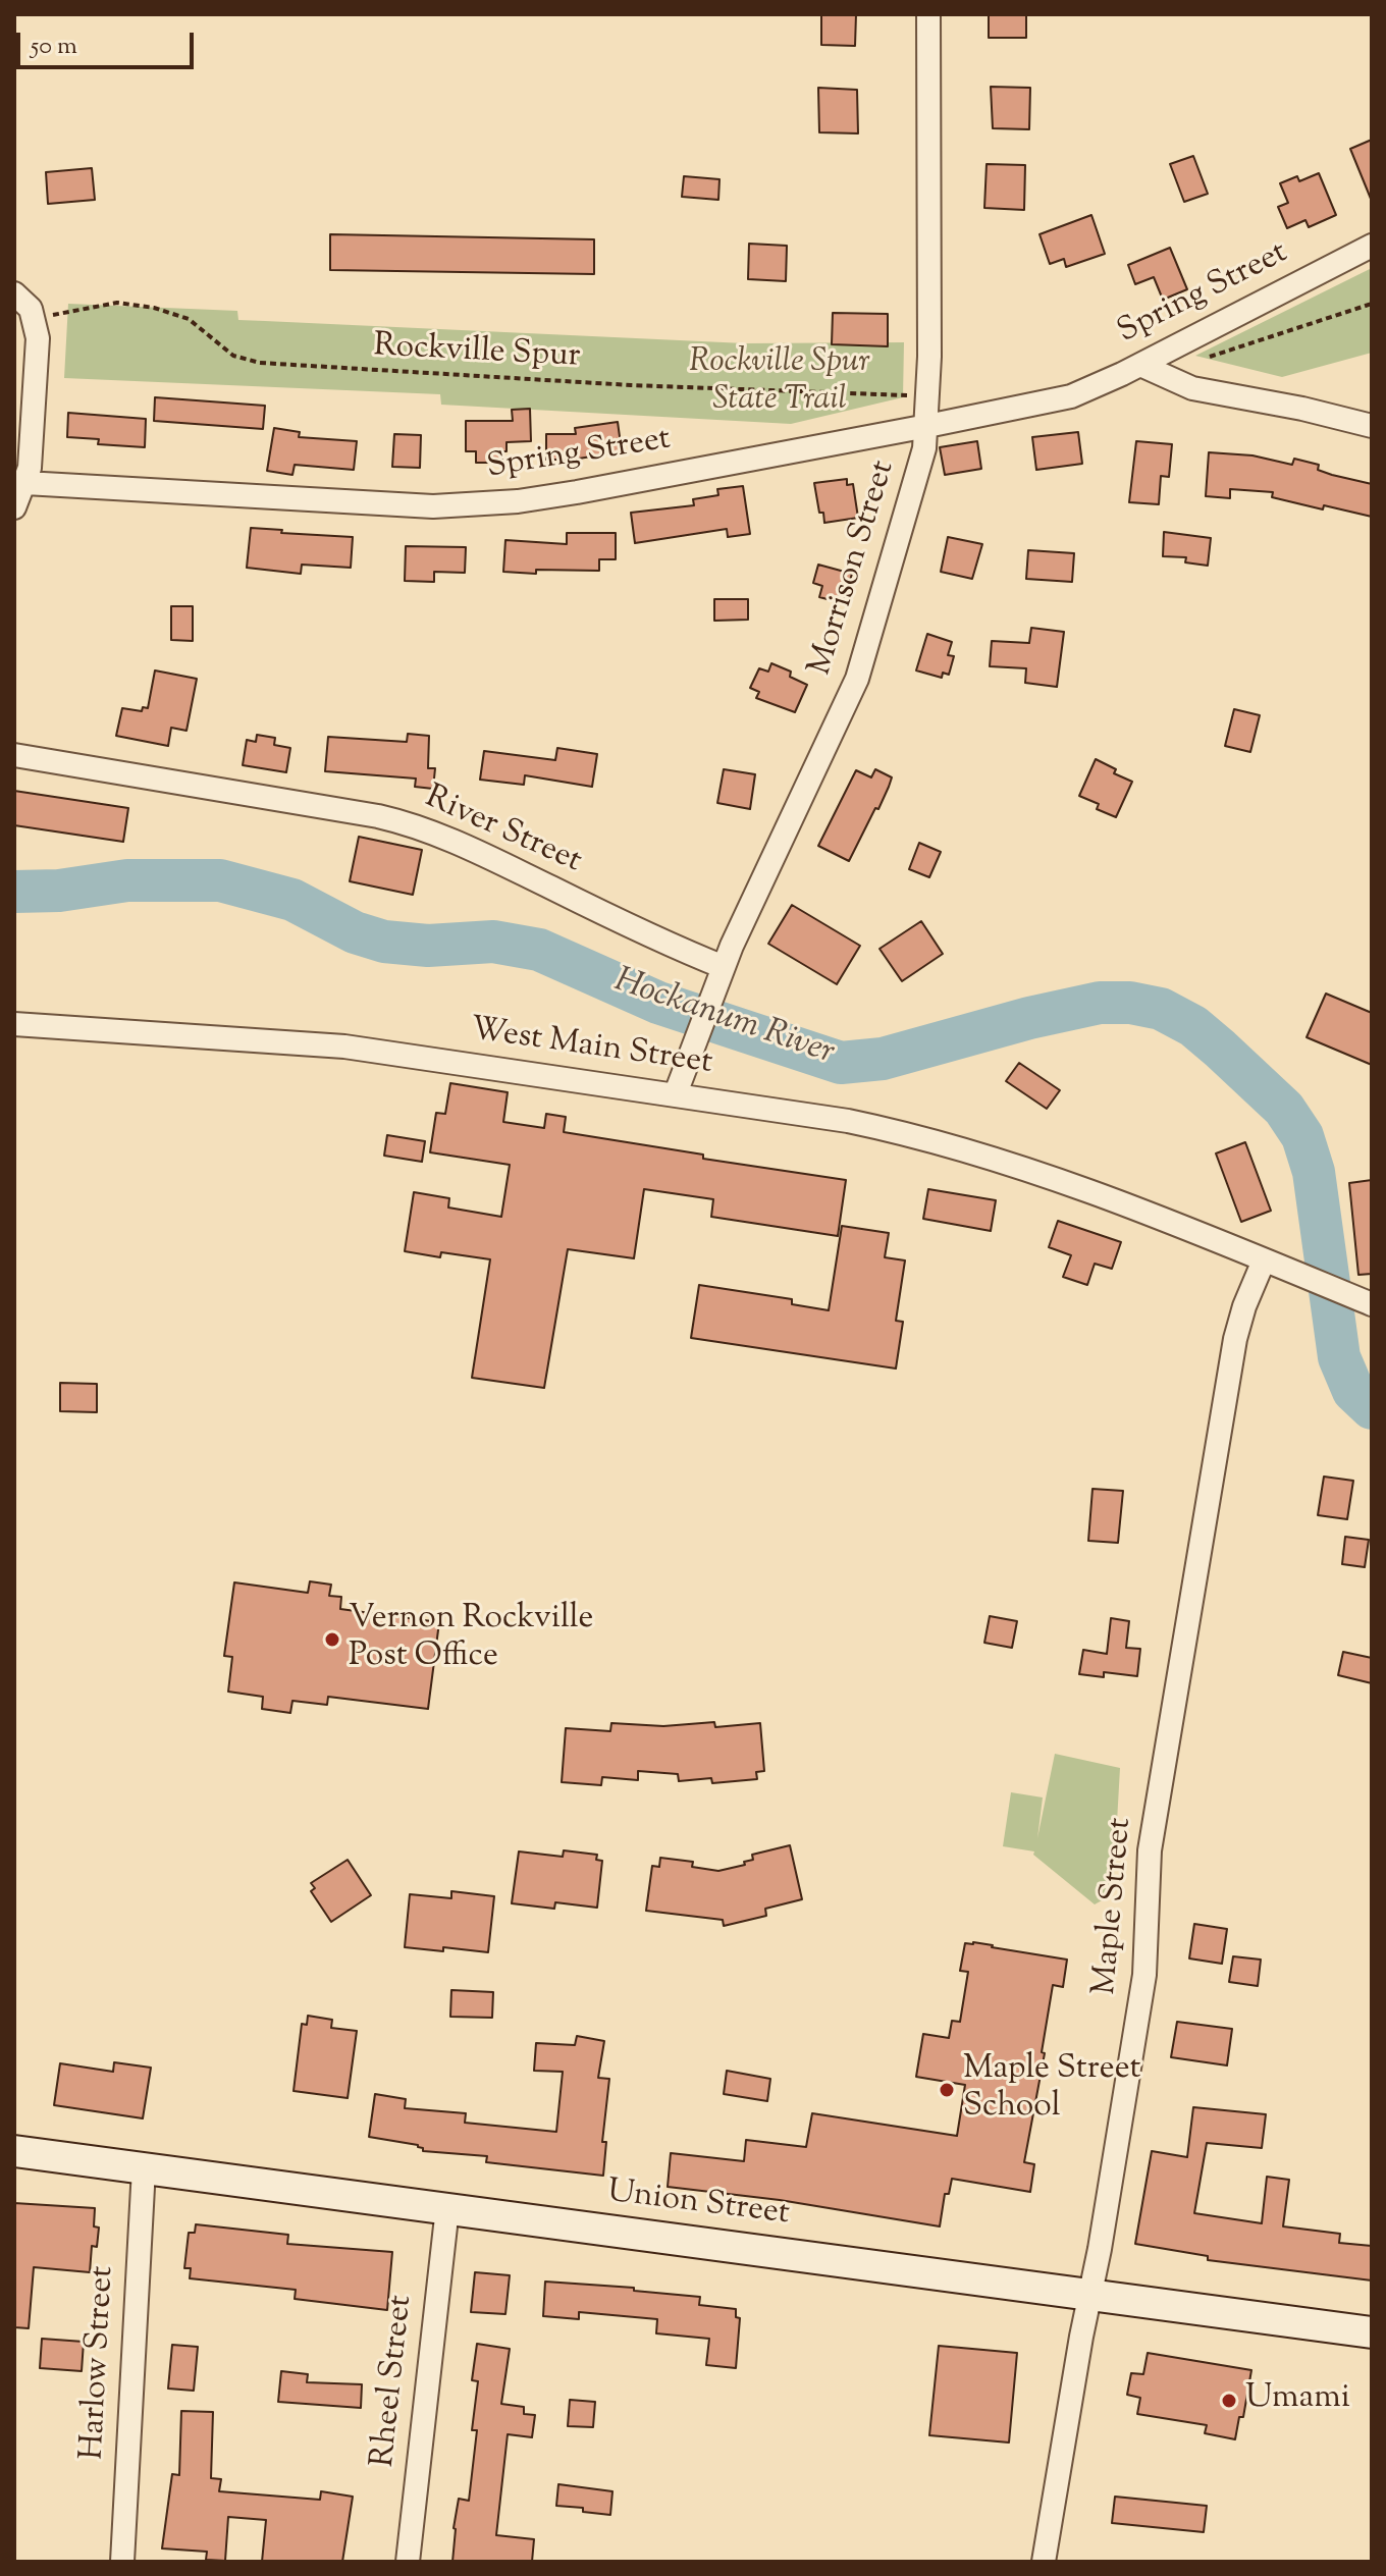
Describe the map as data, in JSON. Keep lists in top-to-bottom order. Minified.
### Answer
{"streets":{"main road":["Union Street"],"street":["Spring Street","Morrison Street","River Street","West Main Street","Maple Street","Harlow Street","Rheel Street"],"path":["Rockville Spur"]},"crossings":[["Spring Street","Morrison Street"],["Morrison Street","River Street"],["West Main Street","Maple Street"],["Maple Street","Union Street"],["Union Street","Harlow Street"],["Union Street","Rheel Street"]],"water":["Hockanum River"],"parks":["Rockville Spur State Trail"],"places":["Vernon Rockville Post Office","Maple Street School","Umami"],"scale_bar":"50 m"}
